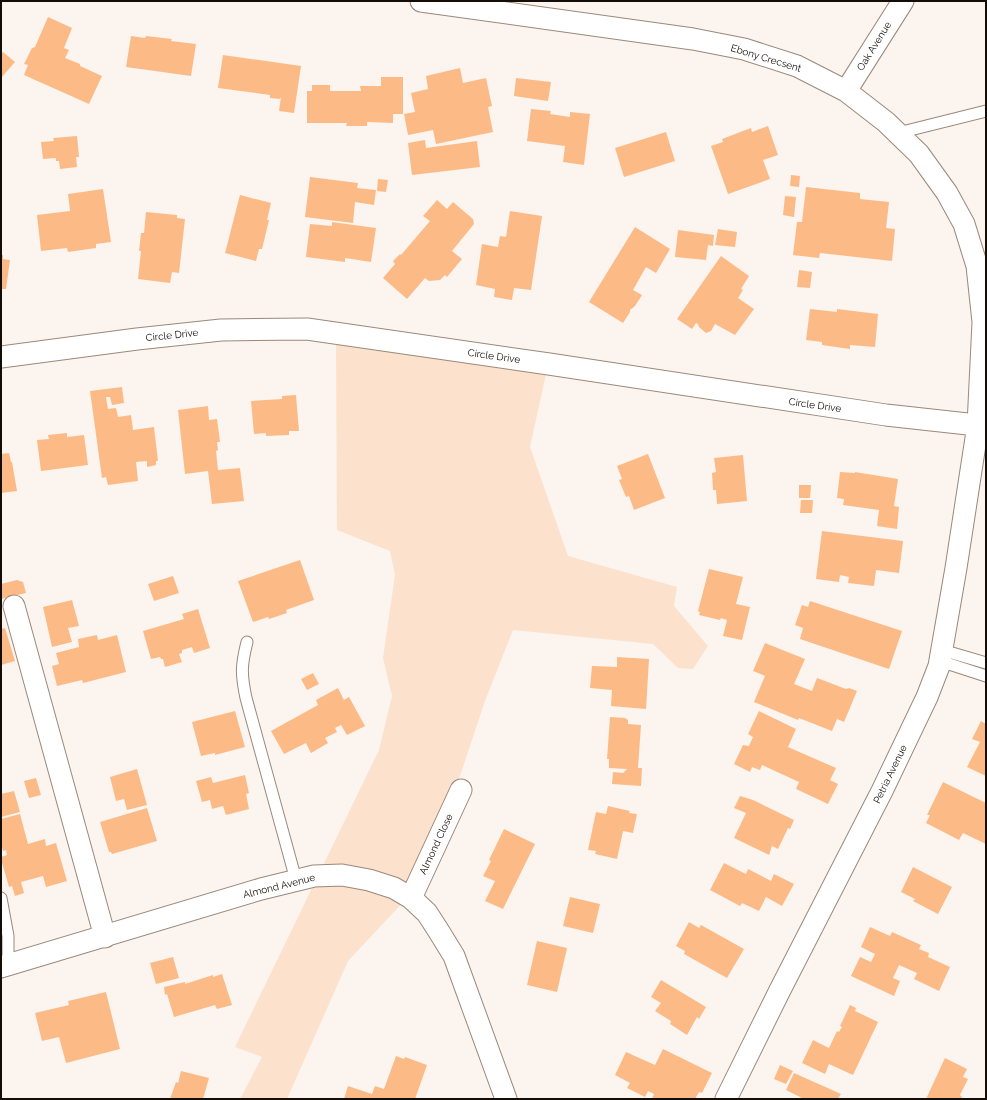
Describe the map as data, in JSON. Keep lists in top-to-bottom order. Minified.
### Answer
{"streets":{"street":["Oak Avenue","Ebony Crecsent","Circle Drive","Petria Avenue","Almond Close","Almond Avenue"]},"crossings":[["Oak Avenue","Ebony Crecsent"],["Ebony Crecsent","Circle Drive"],["Ebony Crecsent","Petria Avenue"],["Circle Drive","Petria Avenue"],["Almond Close","Almond Avenue"]]}
